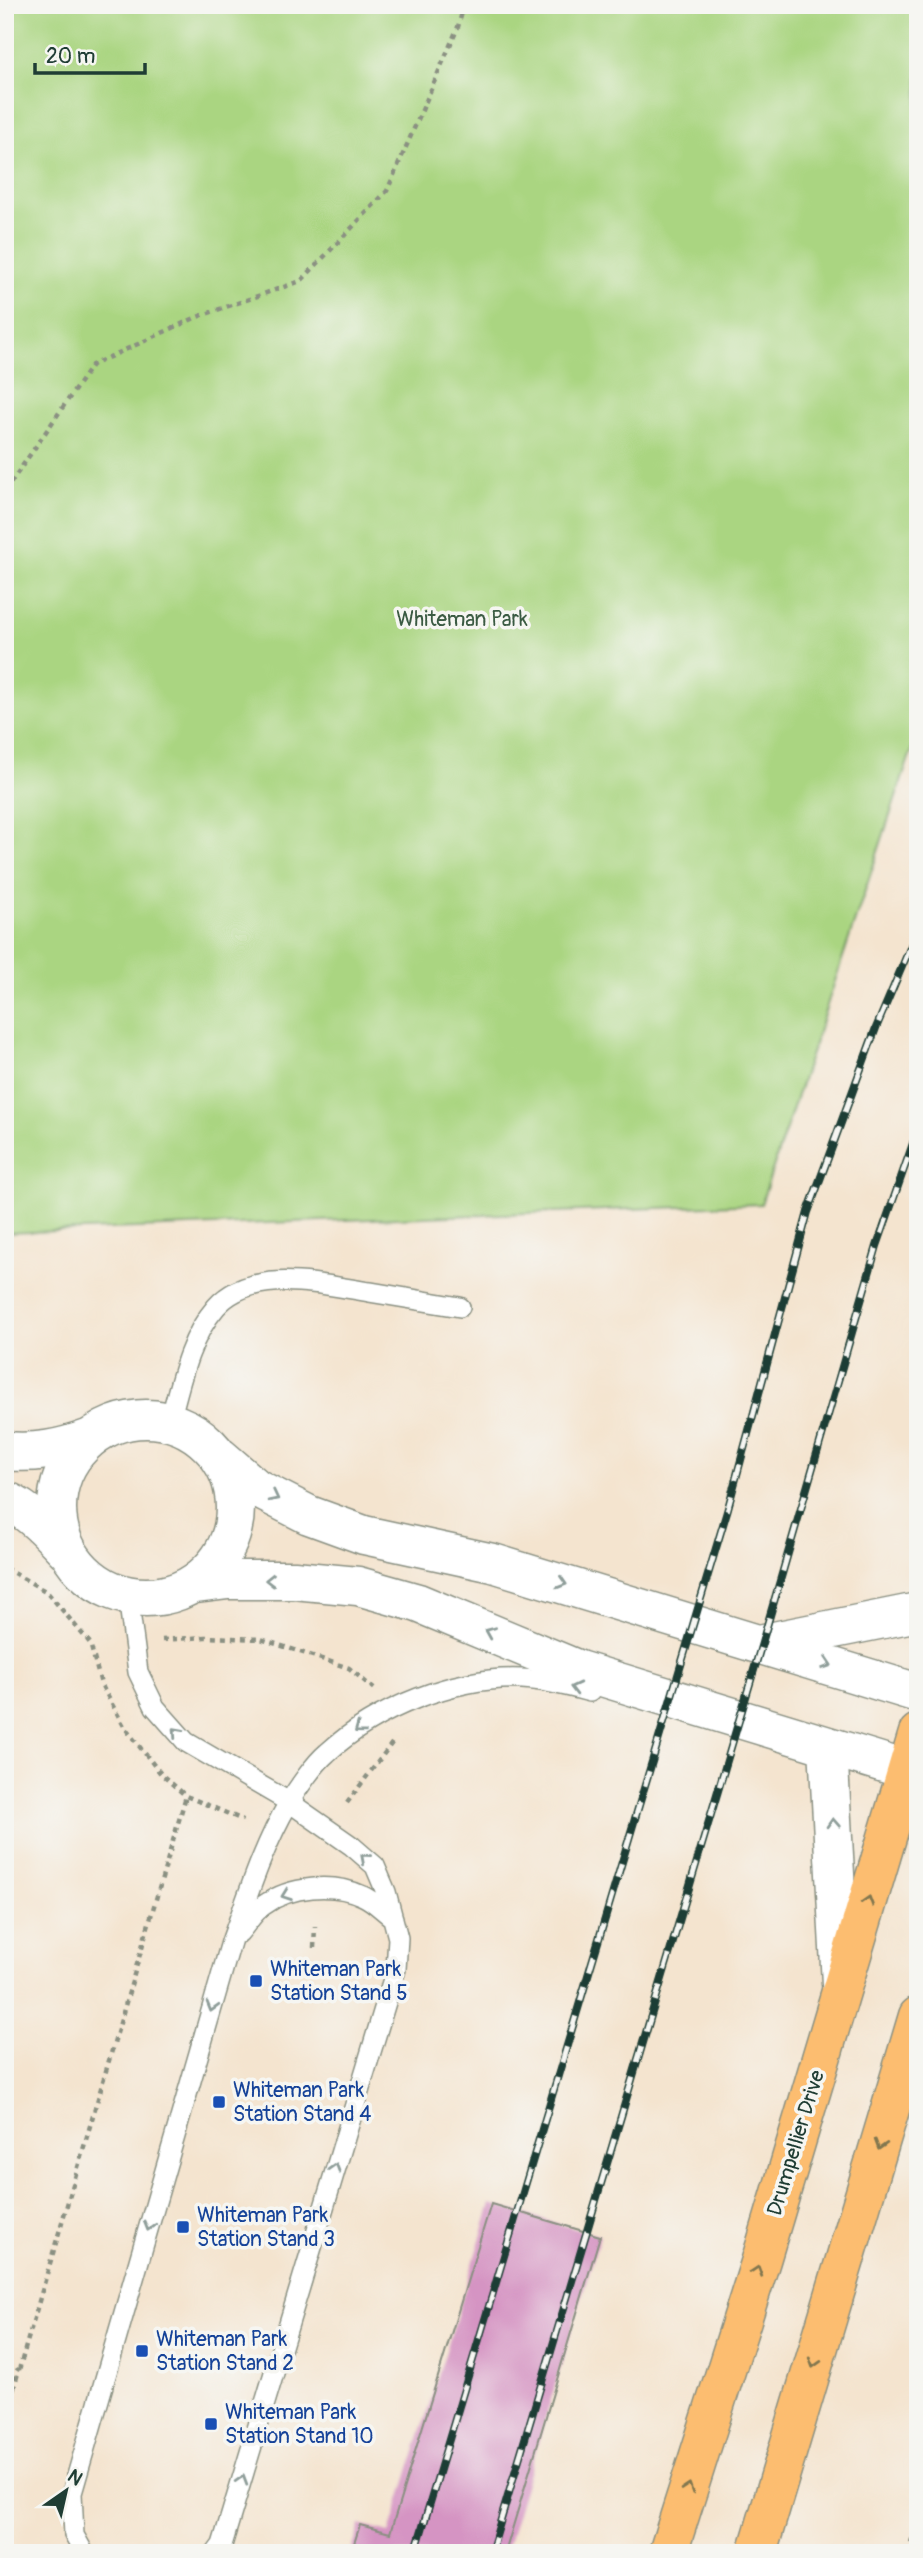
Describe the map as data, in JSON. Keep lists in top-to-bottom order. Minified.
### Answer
{"streets":{"main road":["Drumpellier Drive"]},"parks":["Whiteman Park"],"places":{"transit":["Whiteman Park Station Stand 5","Whiteman Park Station Stand 4","Whiteman Park Station Stand 3","Whiteman Park Station Stand 2","Whiteman Park Station Stand 10"]},"scale_bar":"20 m","north":"top right"}
